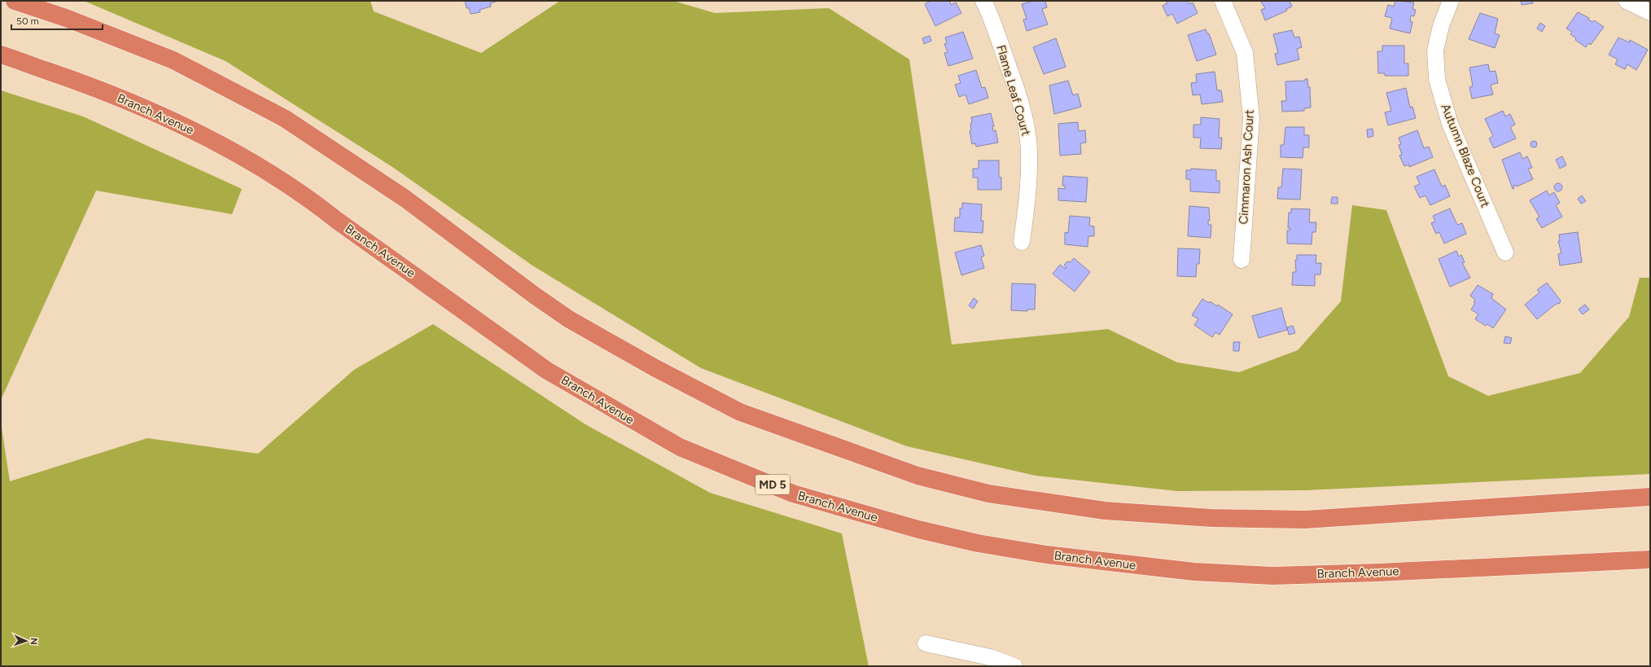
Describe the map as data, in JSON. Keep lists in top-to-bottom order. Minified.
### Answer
{"streets":{"highway":["Branch Avenue","MD 5"],"street":["Flame Leaf Court","Autumn Blaze Court","Cimmaron Ash Court"]},"scale_bar":"50 m","north":"right"}
